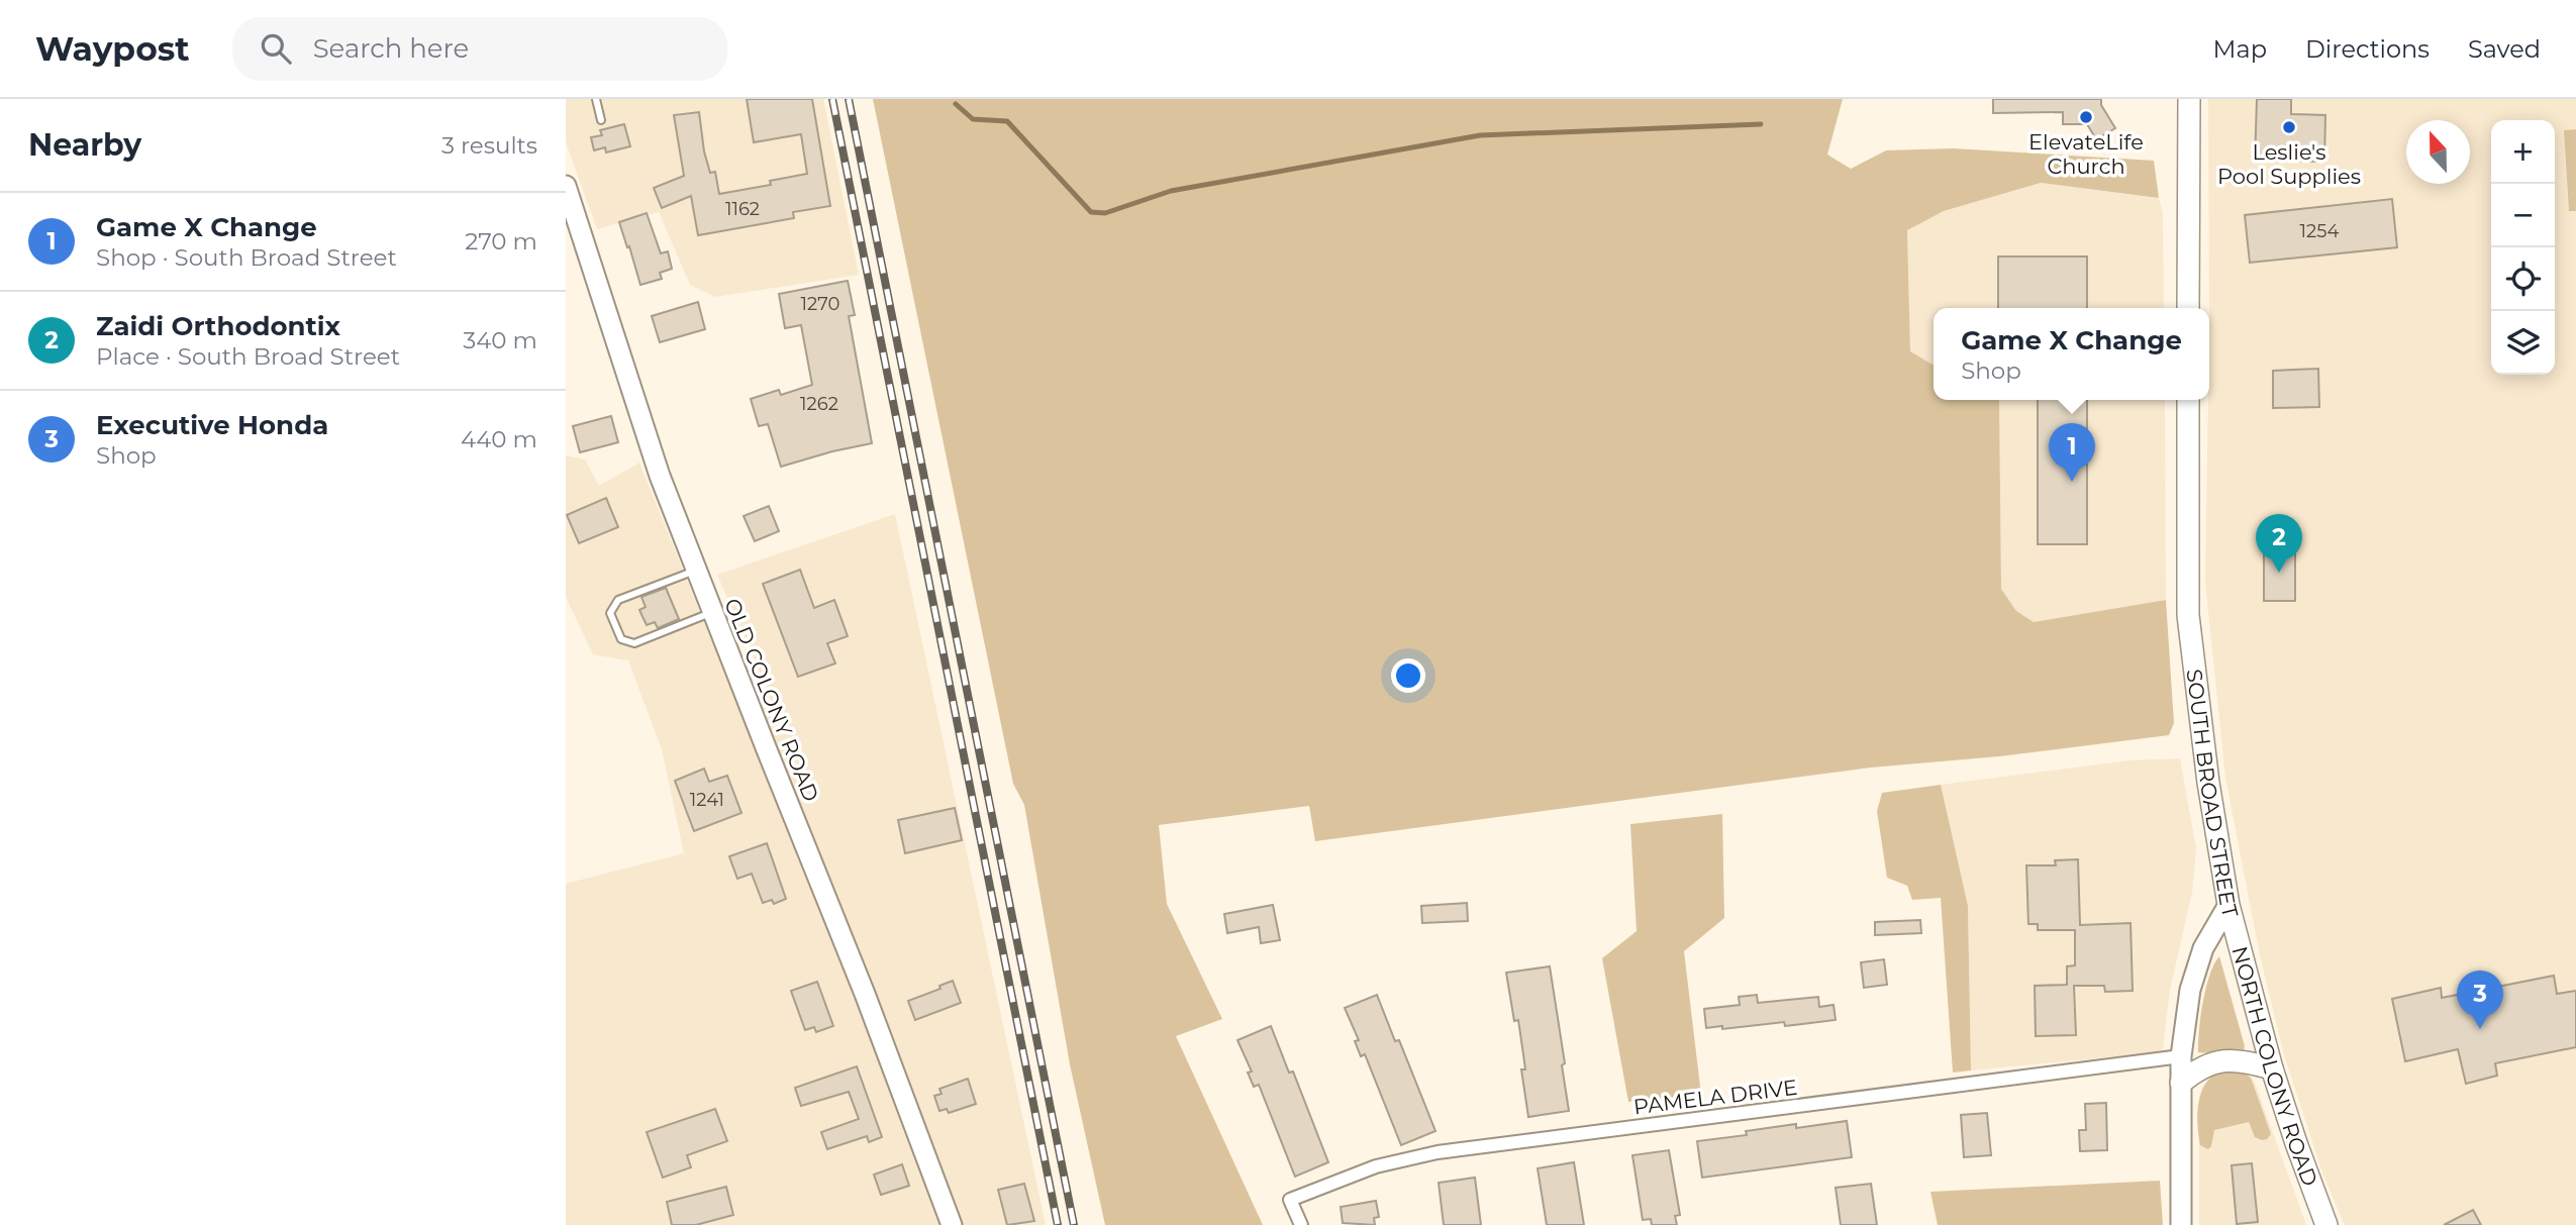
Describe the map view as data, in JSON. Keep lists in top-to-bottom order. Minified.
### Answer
{"streets":{"main road":["OLD COLONY ROAD","SOUTH BROAD STREET","NORTH COLONY ROAD"],"street":["PAMELA DRIVE"]},"crossings":[["SOUTH BROAD STREET","NORTH COLONY ROAD"],["SOUTH BROAD STREET","PAMELA DRIVE"]],"places":["ElevateLife Church","Leslie's Pool Supplies"],"house_numbers":["1162","1254","1270","1262","1241"],"north":"top","page":{"header":"Waypost","search":"Search here","nav":["Map","Directions","Saved"],"heading":["Nearby","3 results"],"map_buttons":["+","−"],"list":[{"mark":"1","name":"Game X Change","note":"Shop · South Broad Street","value":"270 m"},{"mark":"2","name":"Zaidi Orthodontix","note":"Place · South Broad Street","value":"340 m"},{"mark":"3","name":"Executive Honda","note":"Shop","value":"440 m"}],"popup":["Game X Change","Shop"],"pins":["1","2","3"]}}
